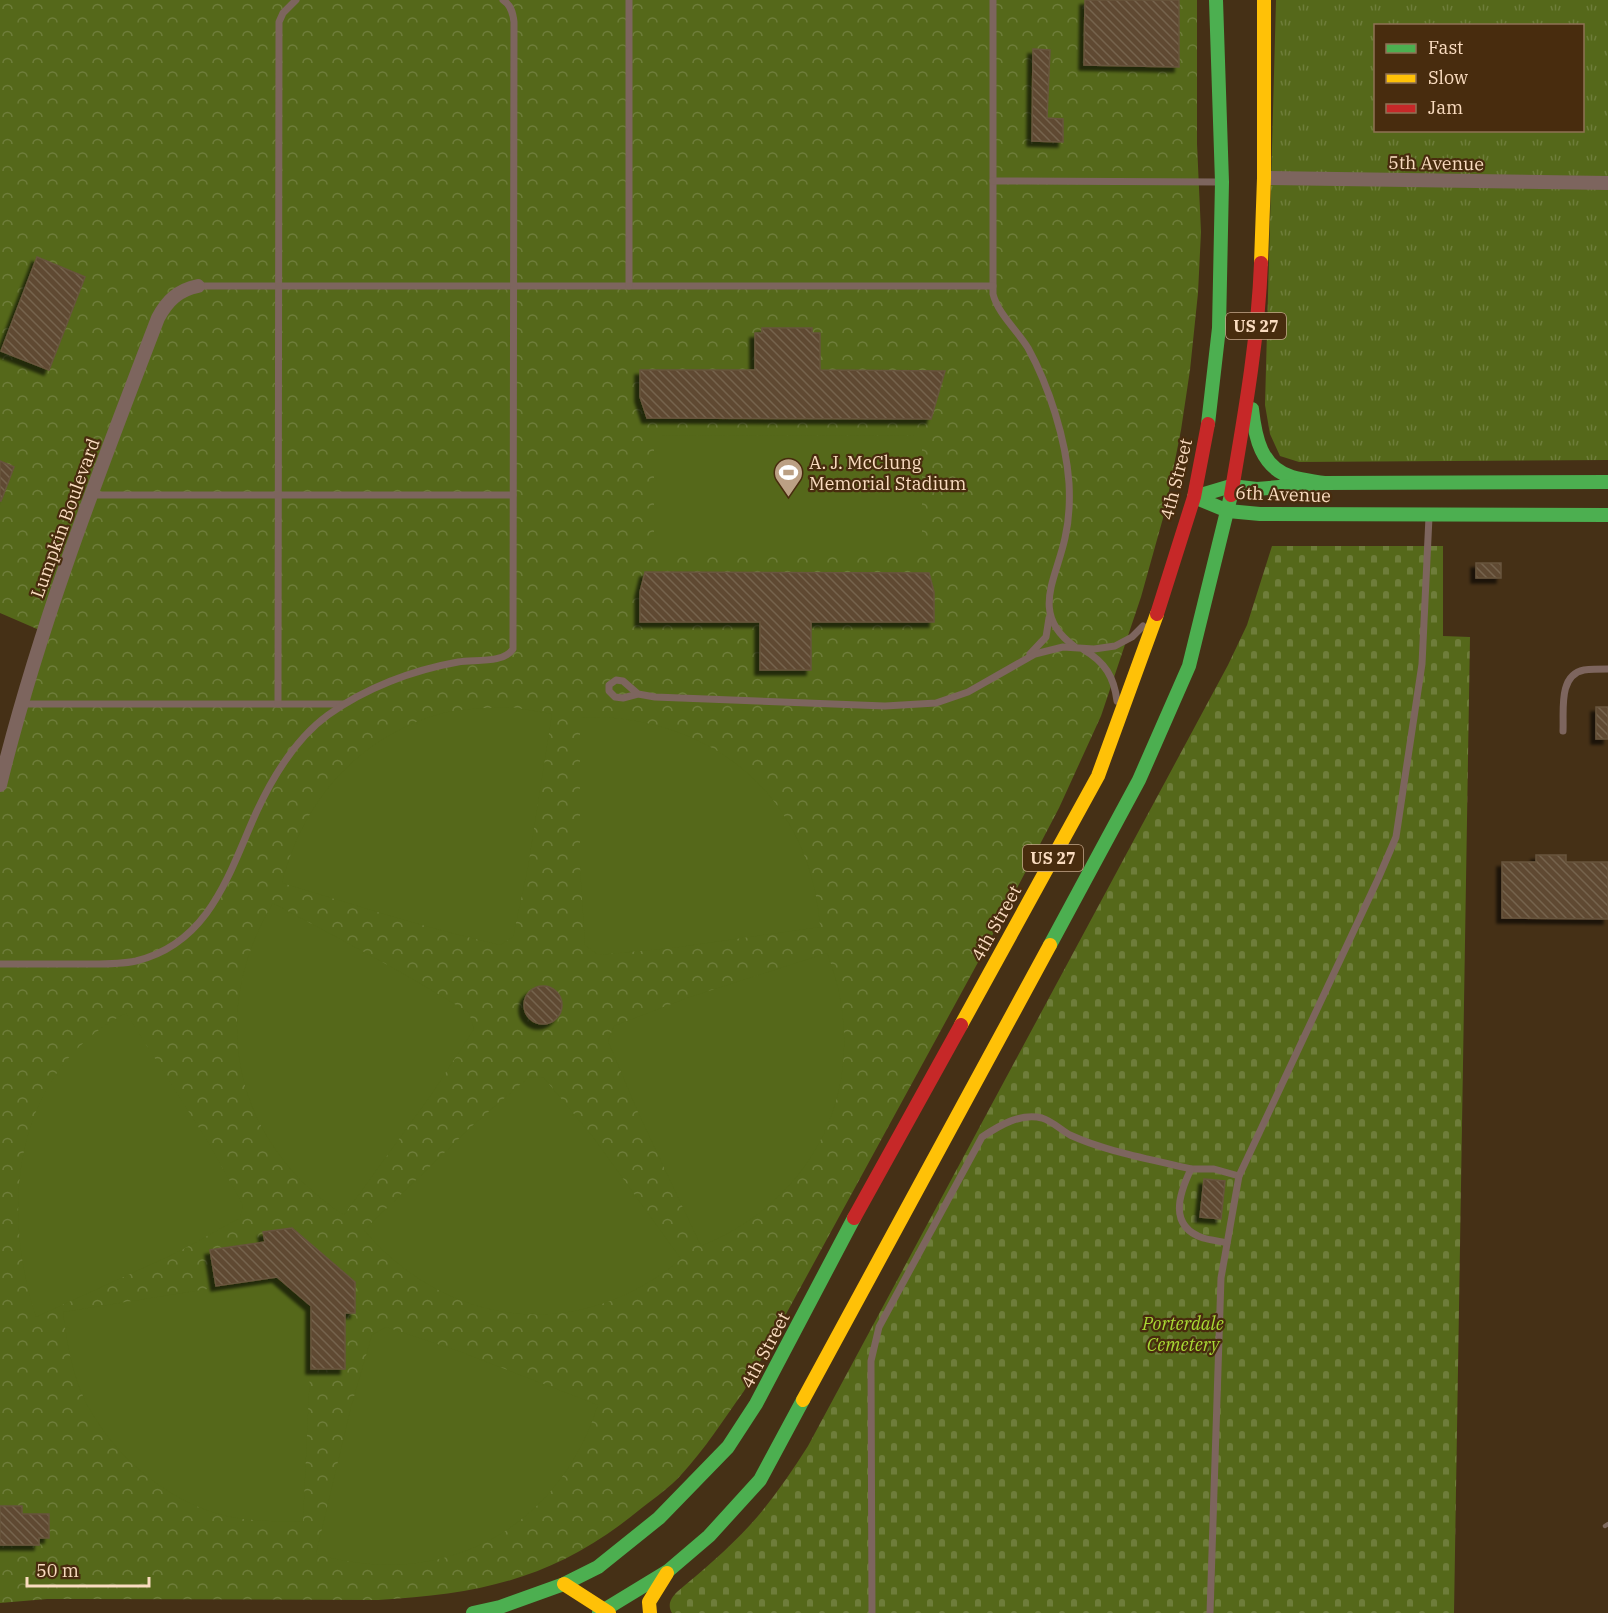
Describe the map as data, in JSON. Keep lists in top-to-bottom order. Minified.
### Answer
{"streets":{"main road":["US 27","4th Street","6th Avenue"],"street":["5th Avenue","Lumpkin Boulevard"]},"crossings":[["5th Avenue","US 27"],["US 27","6th Avenue"],["4th Street","6th Avenue"]],"parks":["Porterdale Cemetery"],"places":{"sports":["A. J. McClung Memorial Stadium"]},"legend":["Fast","Slow","Jam"],"scale_bar":"50 m"}
